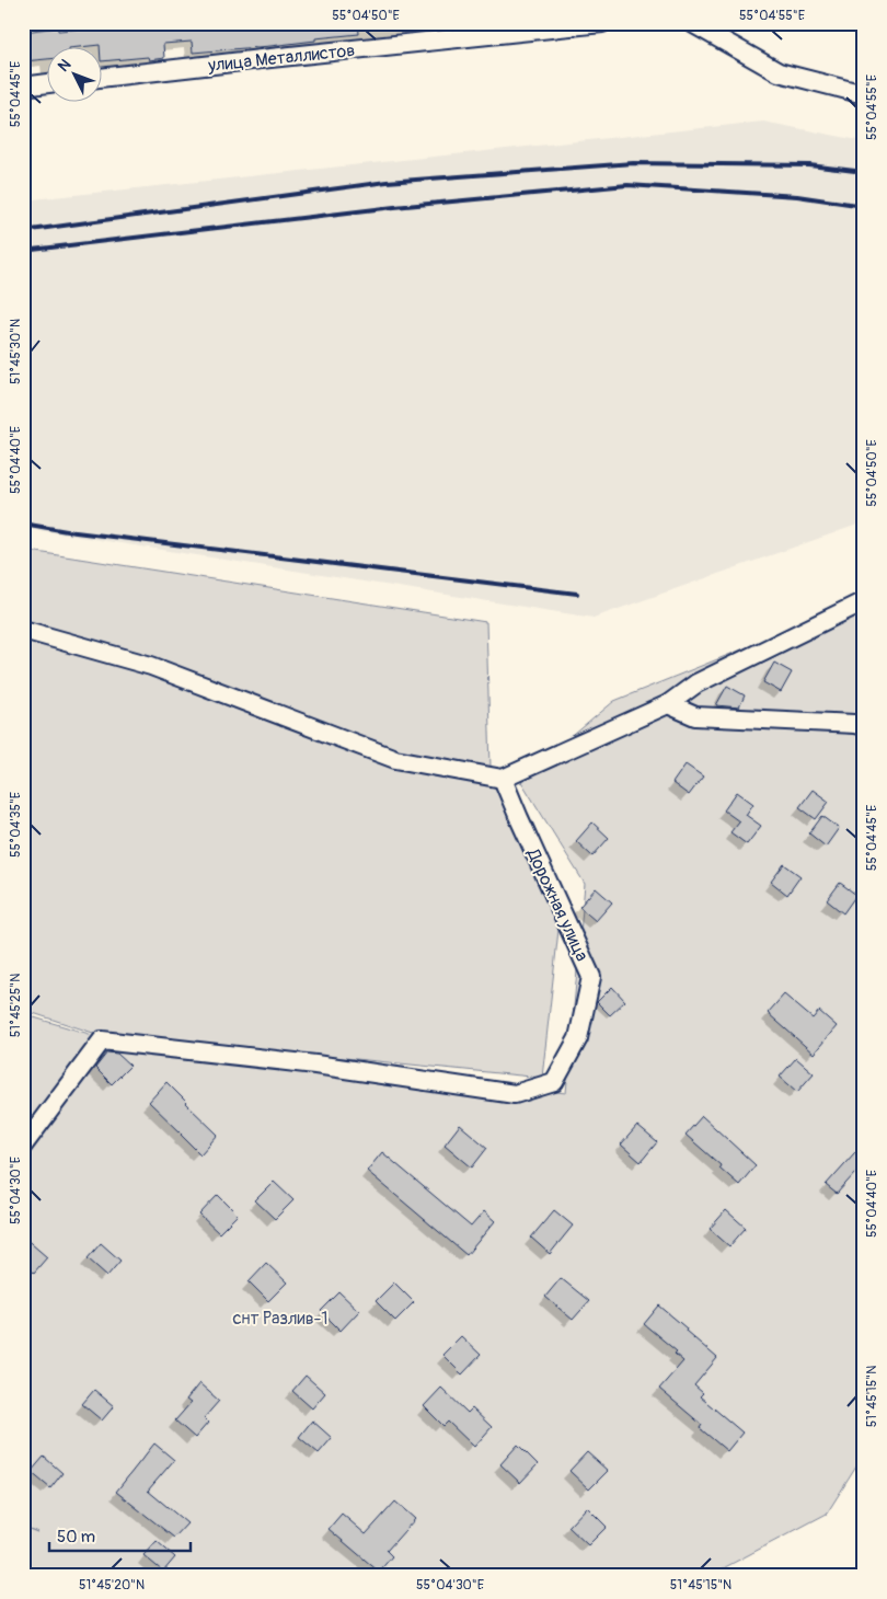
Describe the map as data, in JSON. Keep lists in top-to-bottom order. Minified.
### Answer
{"streets":{"street":["улица Металлистов","Дорожная улица"]},"parks":["снт Разлив-1"],"scale_bar":"50 m","north":"top left","coordinates":["55°04'50\"E","55°04'55\"E","55°04'45\"E","51°45'30\"N","55°04'40\"E","55°04'35\"E","51°45'25\"N","55°04'30\"E","51°45'15\"N","51°45'20\"N"]}
